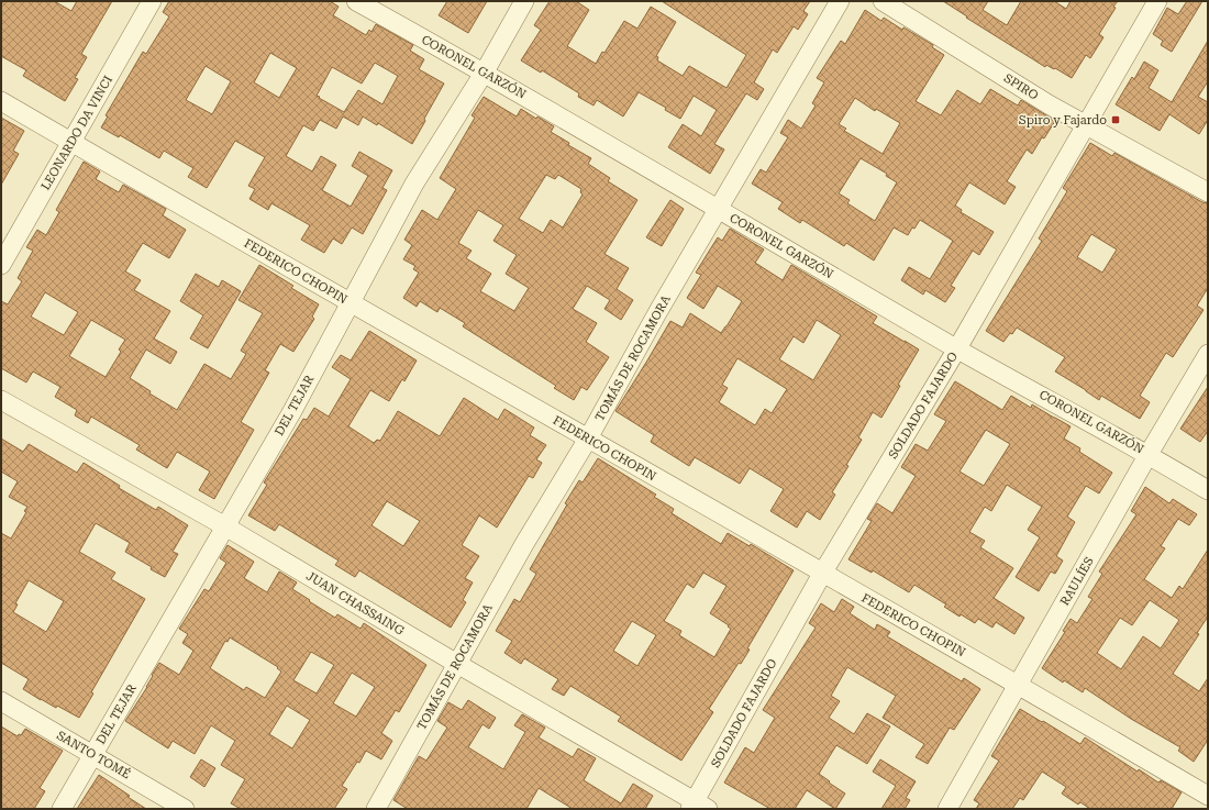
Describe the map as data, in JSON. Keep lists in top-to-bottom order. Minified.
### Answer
{"streets":{"street":["CORONEL GARZÓN","SPIRO","LEONARDO DA VINCI","FEDERICO CHOPIN","TOMÁS DE ROCAMORA","DEL TEJAR","SOLDADO FAJARDO","RAULÍES","JUAN CHASSAING","SANTO TOMÉ"]},"crossings":[["CORONEL GARZÓN","TOMÁS DE ROCAMORA"],["CORONEL GARZÓN","DEL TEJAR"],["CORONEL GARZÓN","SOLDADO FAJARDO"],["CORONEL GARZÓN","RAULÍES"],["SPIRO","SOLDADO FAJARDO"],["LEONARDO DA VINCI","FEDERICO CHOPIN"],["FEDERICO CHOPIN","TOMÁS DE ROCAMORA"],["FEDERICO CHOPIN","DEL TEJAR"],["FEDERICO CHOPIN","SOLDADO FAJARDO"],["FEDERICO CHOPIN","RAULÍES"],["TOMÁS DE ROCAMORA","JUAN CHASSAING"],["DEL TEJAR","JUAN CHASSAING"],["DEL TEJAR","SANTO TOMÉ"],["SOLDADO FAJARDO","JUAN CHASSAING"]],"places":{"transit":["Spiro y Fajardo"]}}
